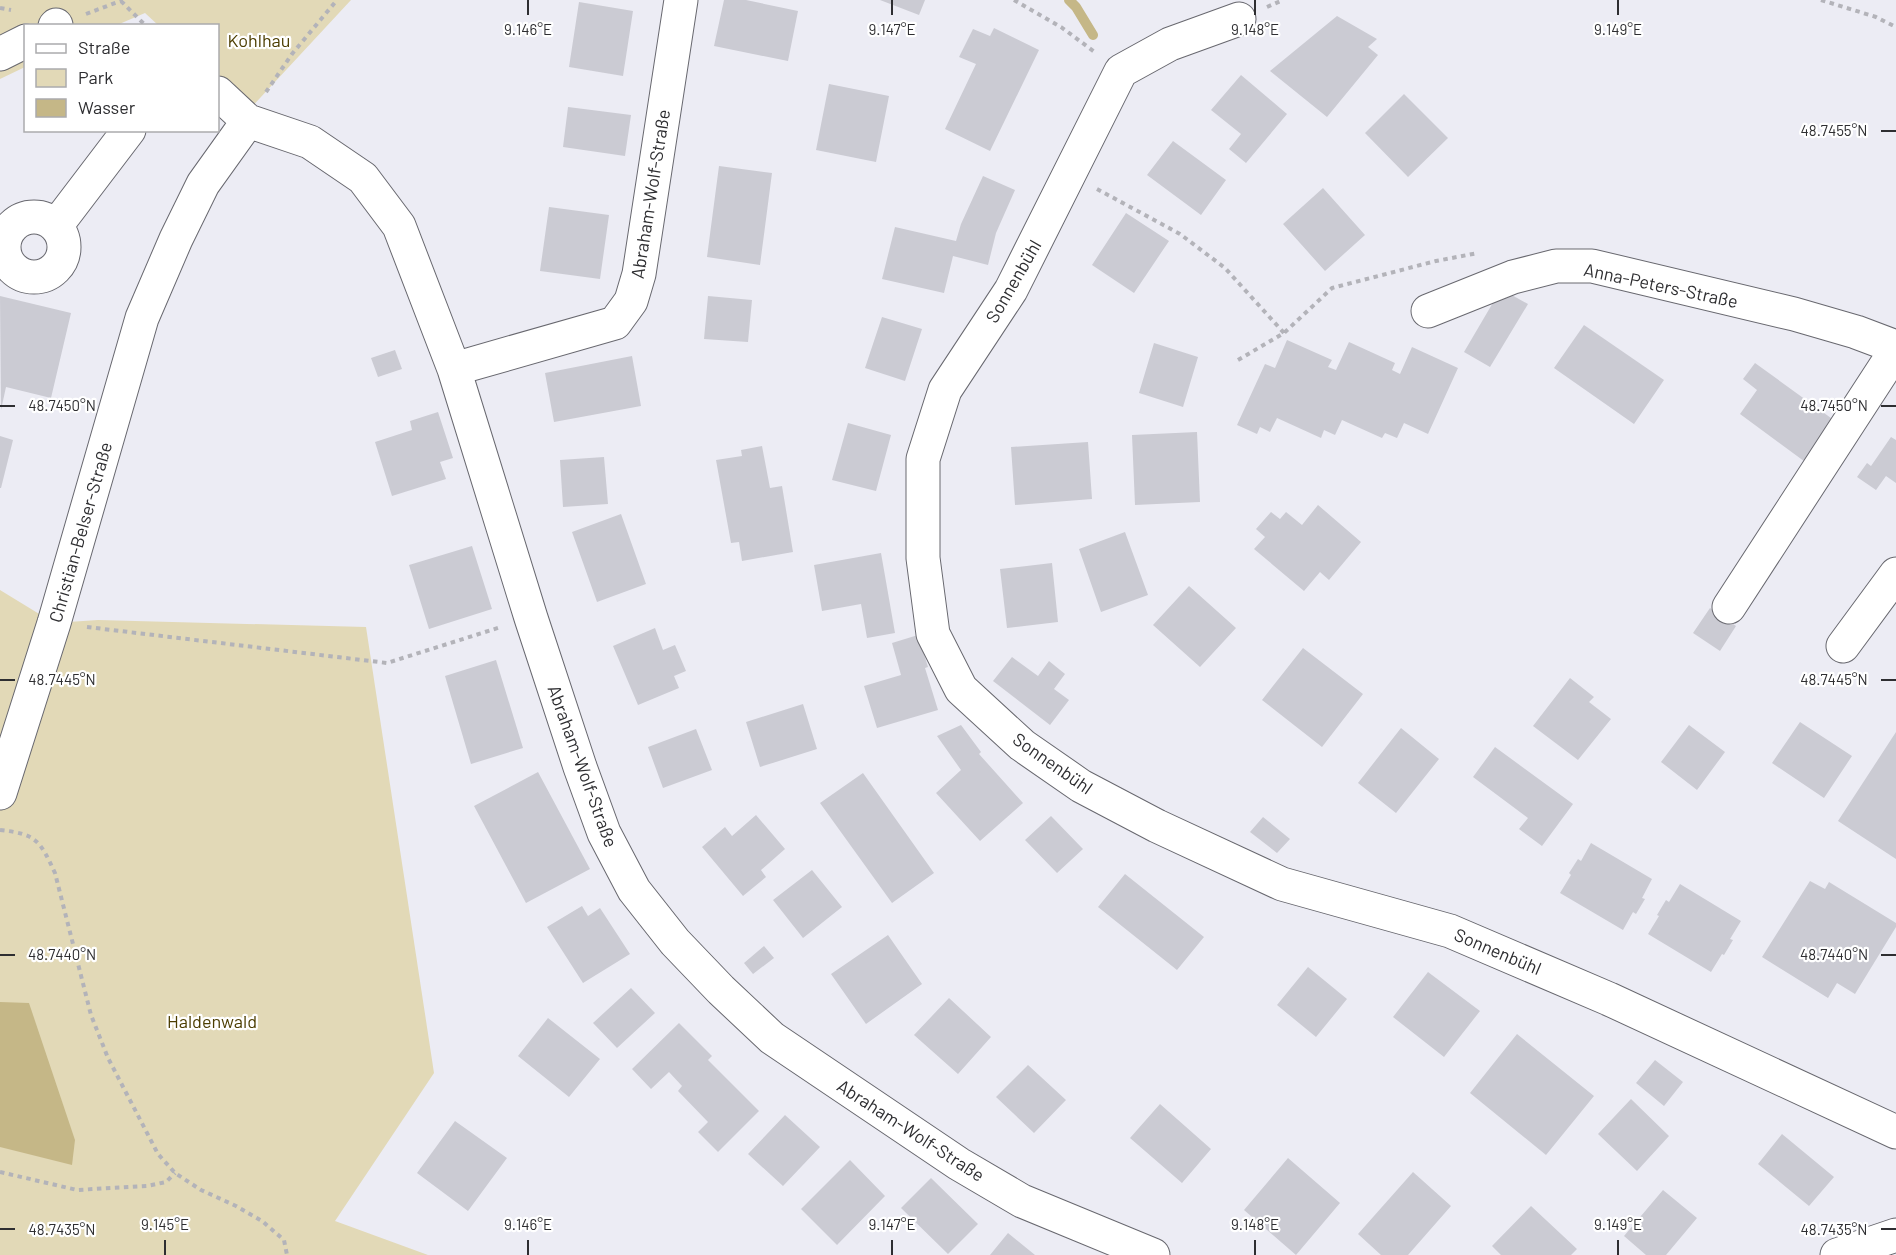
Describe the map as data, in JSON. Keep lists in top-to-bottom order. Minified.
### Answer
{"streets":{"street":["Abraham-Wolf-Straße","Sonnenbühl","Anna-Peters-Straße","Christian-Belser-Straße"]},"crossings":[["Abraham-Wolf-Straße","Christian-Belser-Straße"]],"parks":["Kohlhau","Haldenwald"],"legend":["Straße","Park","Wasser"],"coordinates":["9.146°E","9.147°E","9.148°E","9.149°E","48.7455°N","48.7450°N","48.7445°N","48.7440°N","9.145°E","48.7435°N"]}
